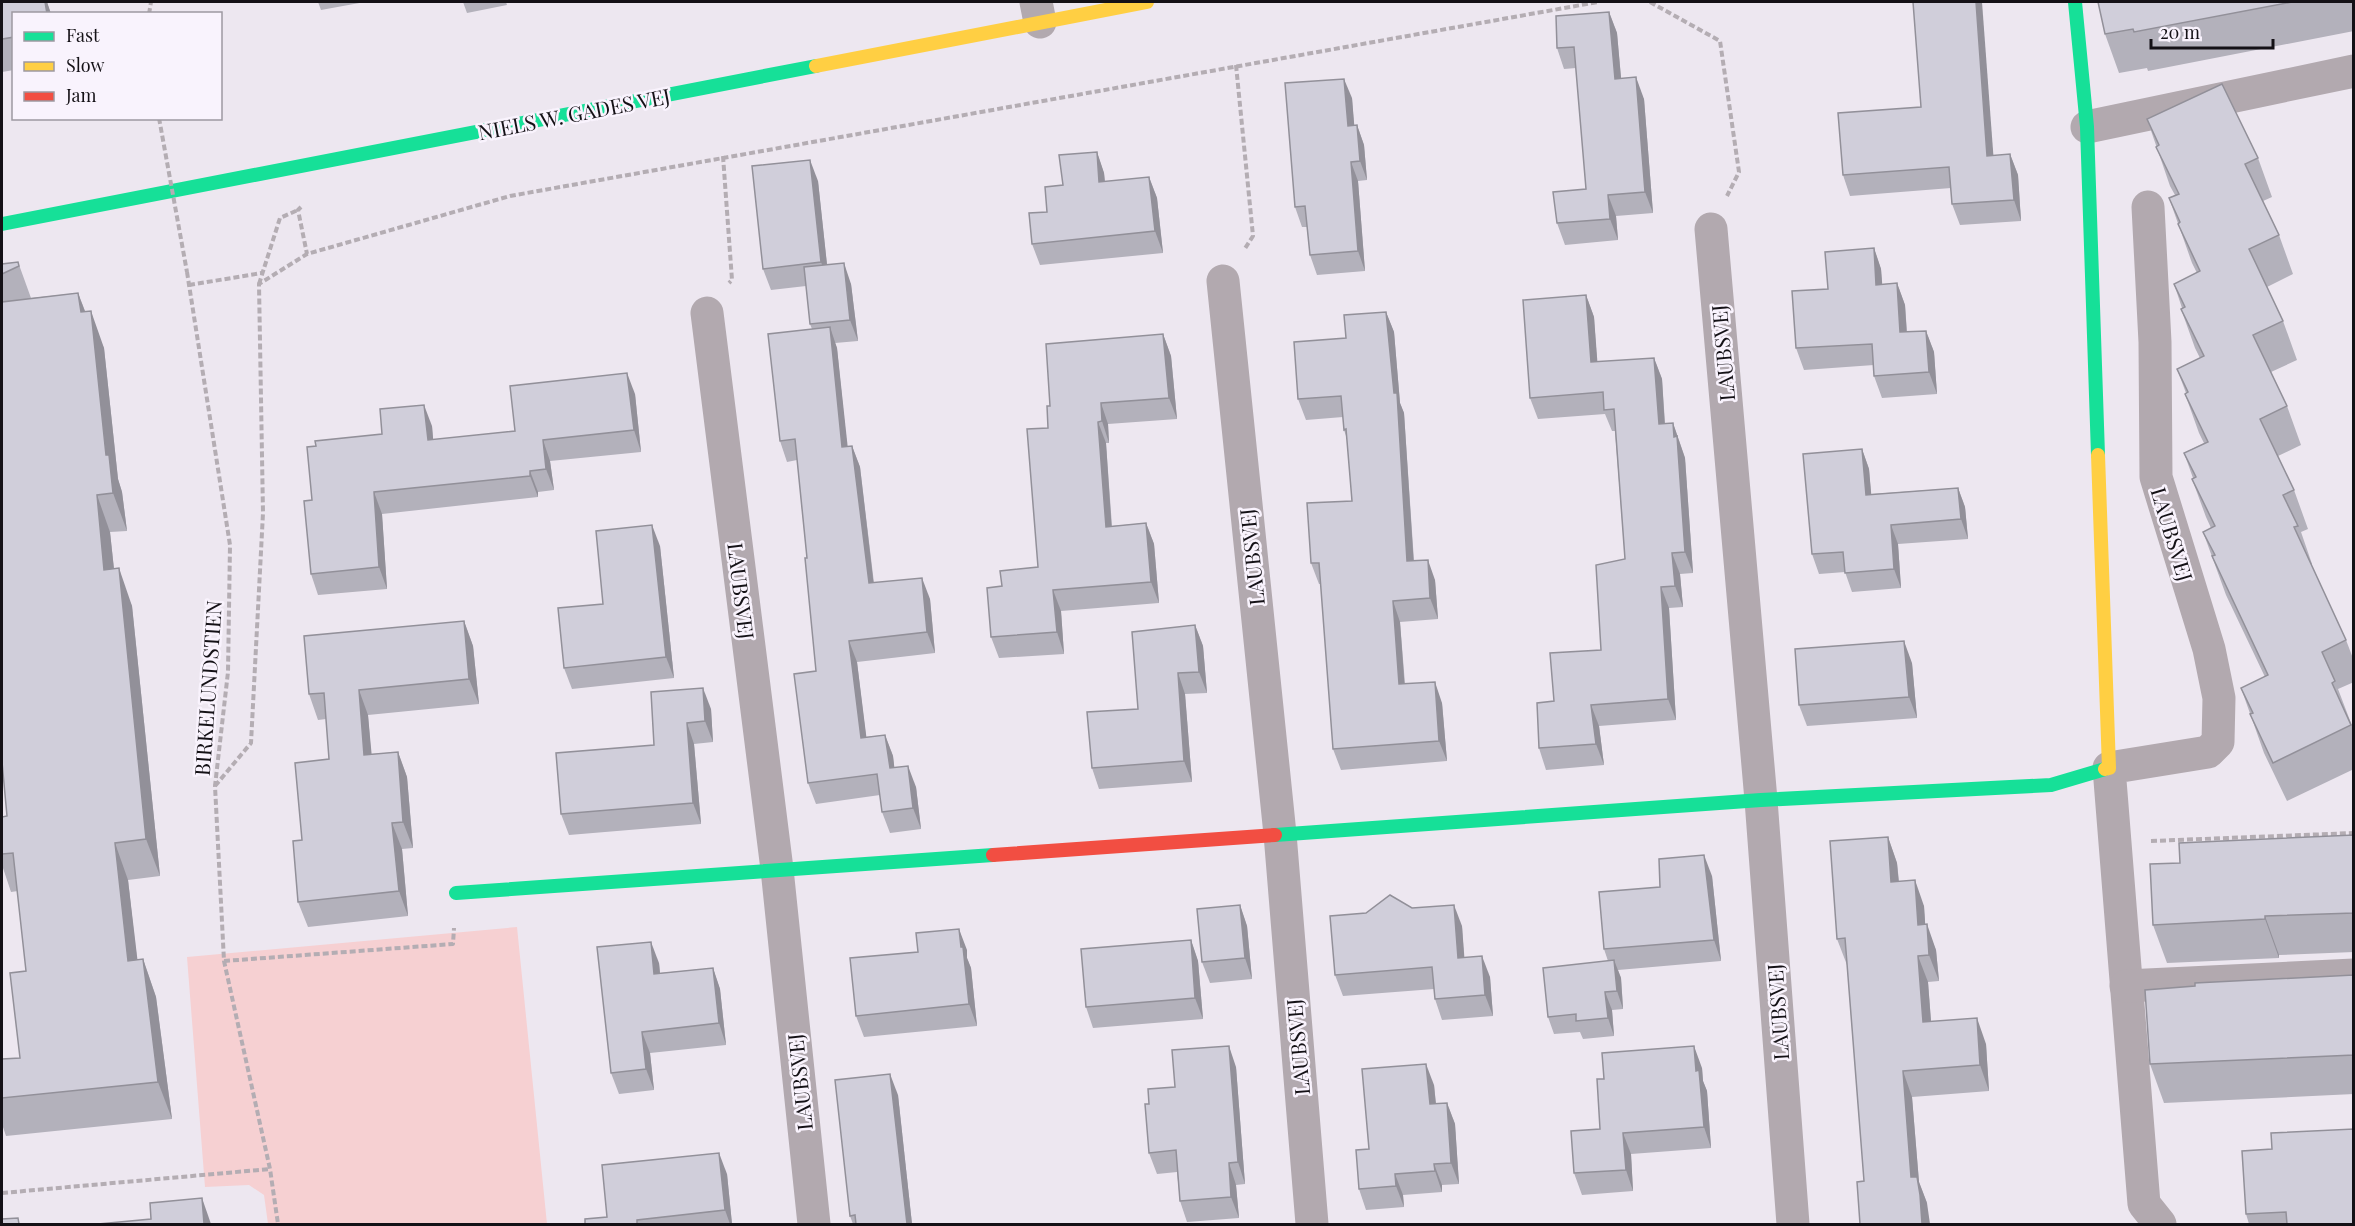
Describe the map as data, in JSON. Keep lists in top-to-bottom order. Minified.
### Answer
{"streets":{"street":["NIELS W. GADES VEJ","LAUBSVEJ"],"path":["BIRKELUNDSTIEN"]},"legend":["Fast","Slow","Jam"],"scale_bar":"20 m"}
